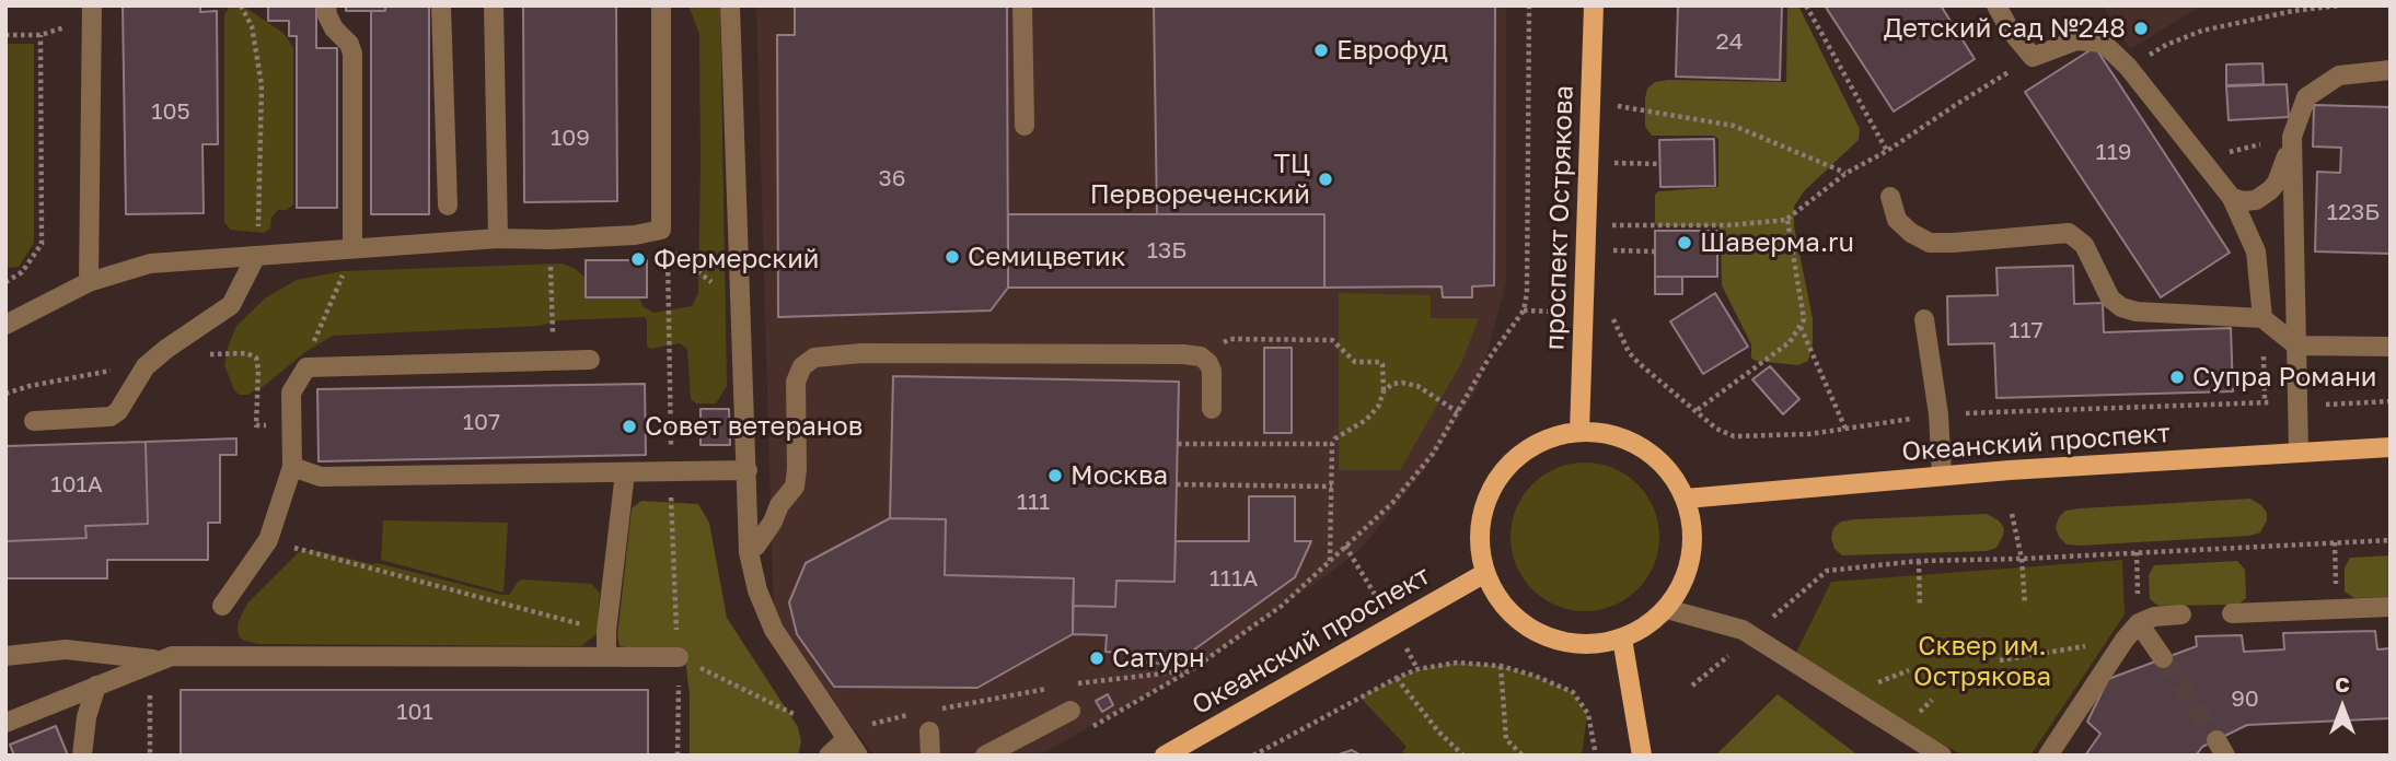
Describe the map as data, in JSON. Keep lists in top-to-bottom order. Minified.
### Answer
{"streets":{"main road":["проспект Острякова","Океанский проспект"]},"crossings":[["проспект Острякова","Океанский проспект"]],"parks":["Сквер им. Острякова"],"places":["Детский сад №248","Еврофуд","ТЦ Первореченский","Шаверма.ru","Семицветик","Фермерский","Супра Романи","Совет ветеранов","Москва","Сатурн"],"house_numbers":["24","105","109","119","36","123Б","13Б","117","107","101А","111","111А","90","101"],"north":"top"}
